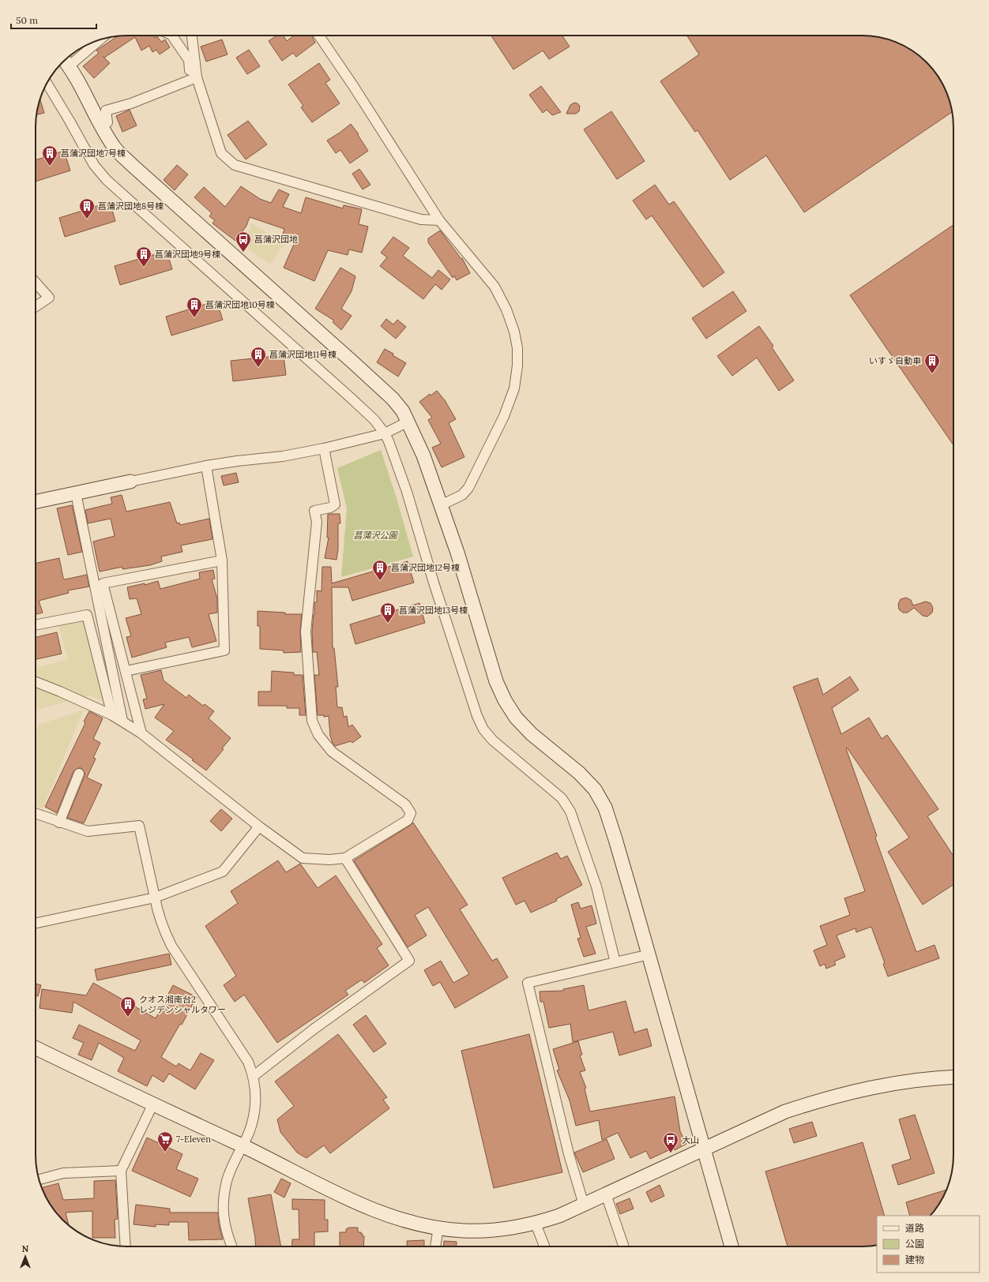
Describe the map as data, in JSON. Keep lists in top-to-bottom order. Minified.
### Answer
{"parks":["菖蒲沢公園"],"places":{"building":["菖蒲沢団地7号棟","菖蒲沢団地8号棟","菖蒲沢団地9号棟","菖蒲沢団地10号棟","菖蒲沢団地11号棟","いすゞ自動車","菖蒲沢団地12号棟","菖蒲沢団地13号棟","クオス湘南台2 レジデンシャルタワー"],"bus stop":["菖蒲沢団地","大山"],"supermarket":["7-Eleven"]},"legend":["道路","公園","建物"],"scale_bar":"50 m","north":"top"}
